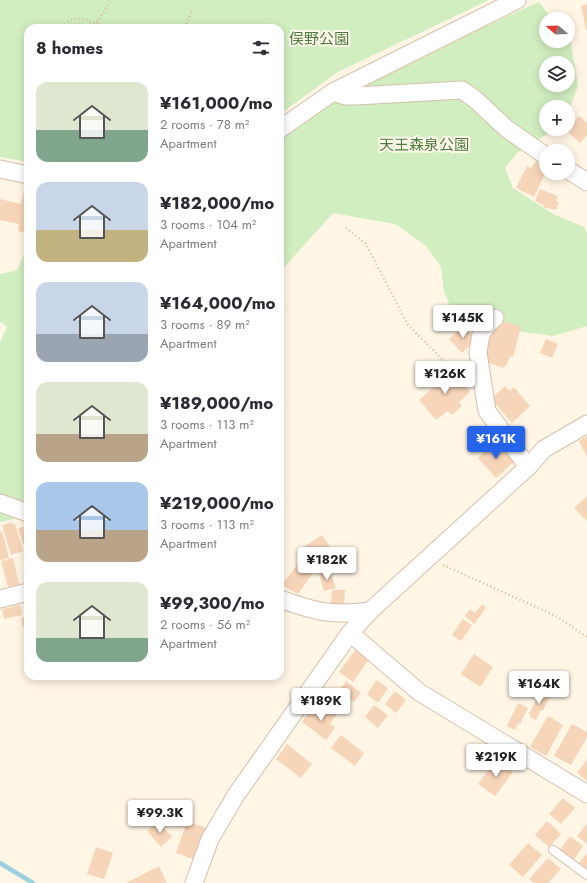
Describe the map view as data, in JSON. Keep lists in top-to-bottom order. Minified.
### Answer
{"parks":["俣野公園","天王森泉公園"],"north":"left","page":{"map_buttons":["+","−"],"heading":"8 homes","list":[{"name":"¥161,000/mo","note":"2 rooms · 78 m² · Apartment"},{"name":"¥182,000/mo","note":"3 rooms · 104 m² · Apartment"},{"name":"¥164,000/mo","note":"3 rooms · 89 m² · Apartment"},{"name":"¥189,000/mo","note":"3 rooms · 113 m² · Apartment"},{"name":"¥219,000/mo","note":"3 rooms · 113 m² · Apartment"},{"name":"¥99,300/mo","note":"2 rooms · 56 m² · Apartment"}],"price":["¥145K","¥126K","¥161K","¥182K","¥164K","¥189K","¥219K","¥99.3K"]}}
